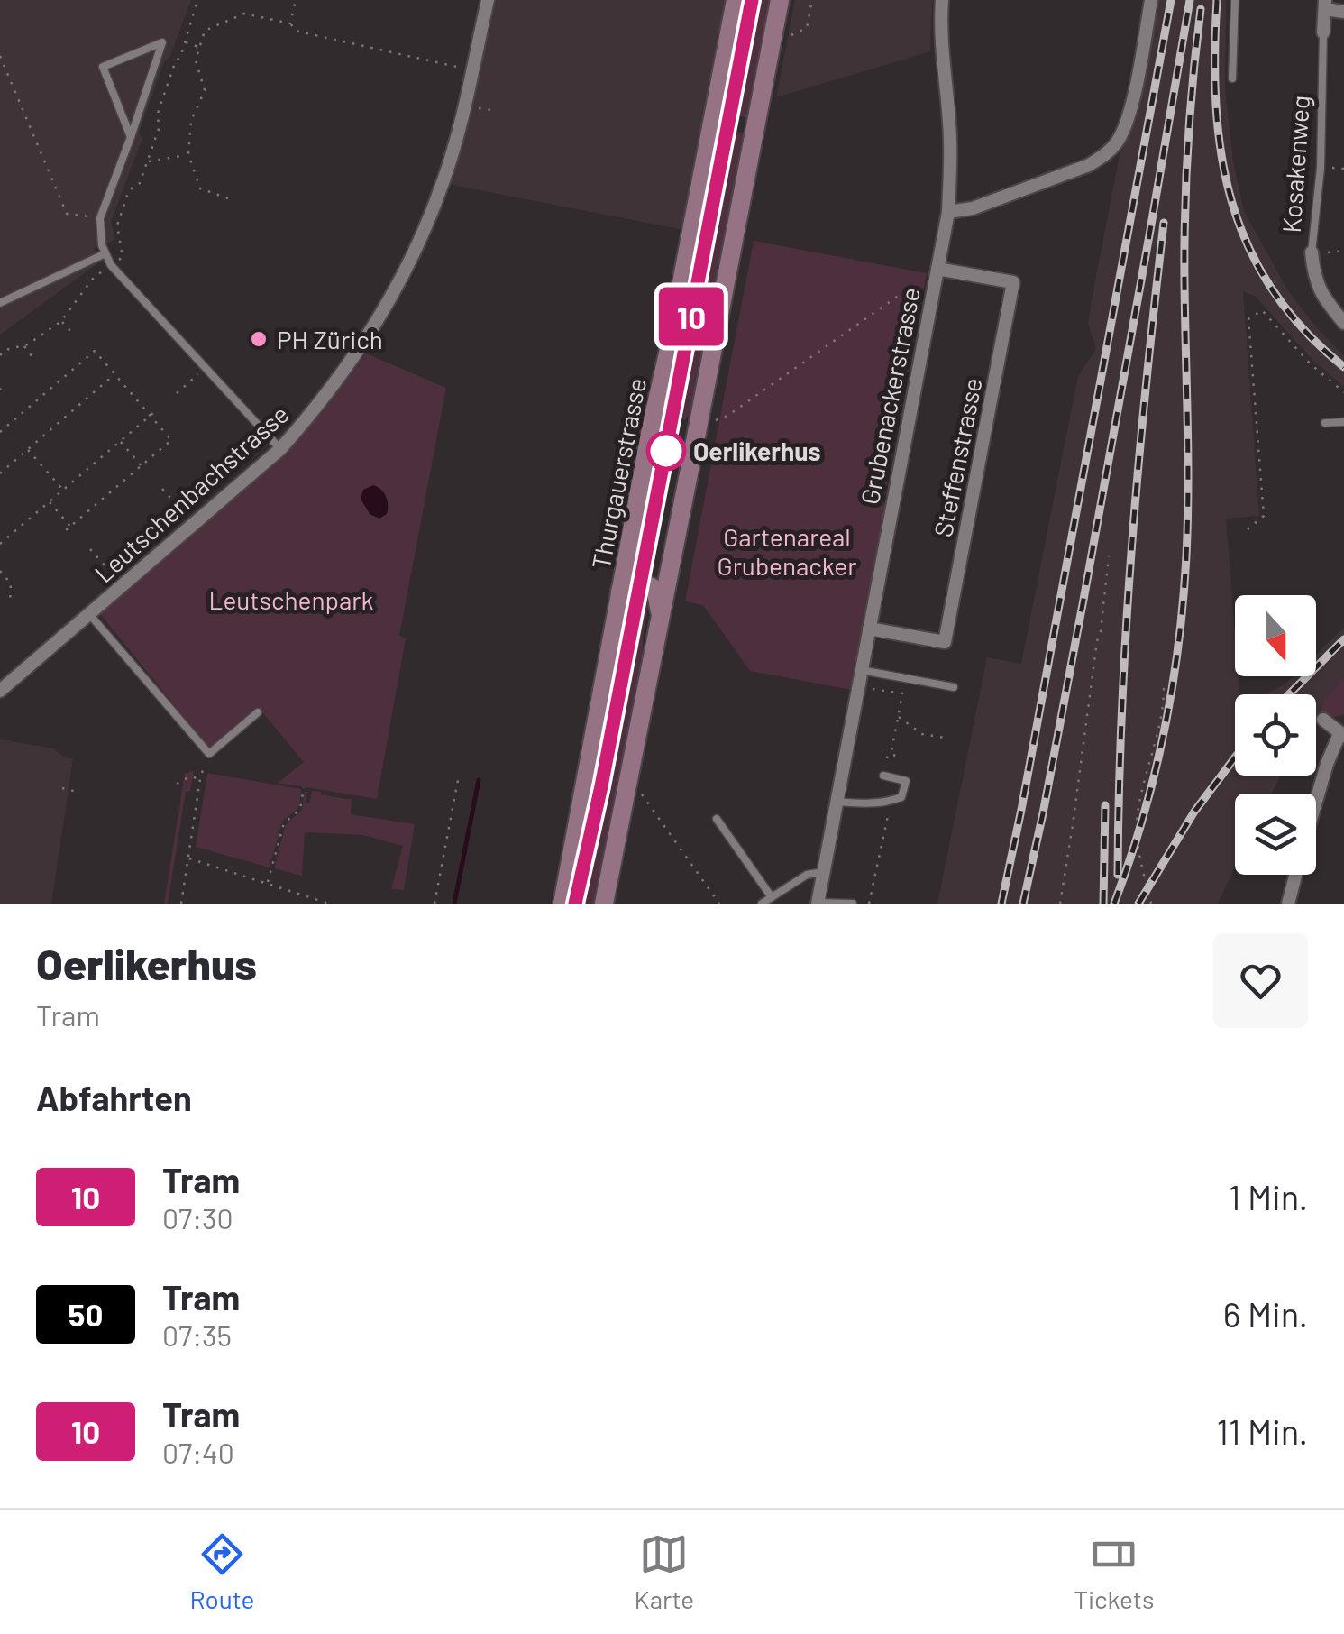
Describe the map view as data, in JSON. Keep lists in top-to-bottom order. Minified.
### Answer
{"streets":{"main road":["Thurgauerstrasse"],"street":["Kosakenweg","Grubenackerstrasse","Steffenstrasse","Leutschenbachstrasse"]},"crossings":[["Grubenackerstrasse","Steffenstrasse"]],"parks":["Gartenareal Grubenacker","Leutschenpark"],"places":["PH Zürich","Oerlikerhus"],"lines":["tram line 10"],"north":"bottom","page":{"on_map":"10","heading":[["Oerlikerhus","Tram"],"Abfahrten"],"list":[{"mark":"10","name":"Tram","note":"07:30","value":"1 Min."},{"mark":"50","name":"Tram","note":"07:35","value":"6 Min."},{"mark":"10","name":"Tram","note":"07:40","value":"11 Min."}],"tabs":["Route","Karte","Tickets"]}}
